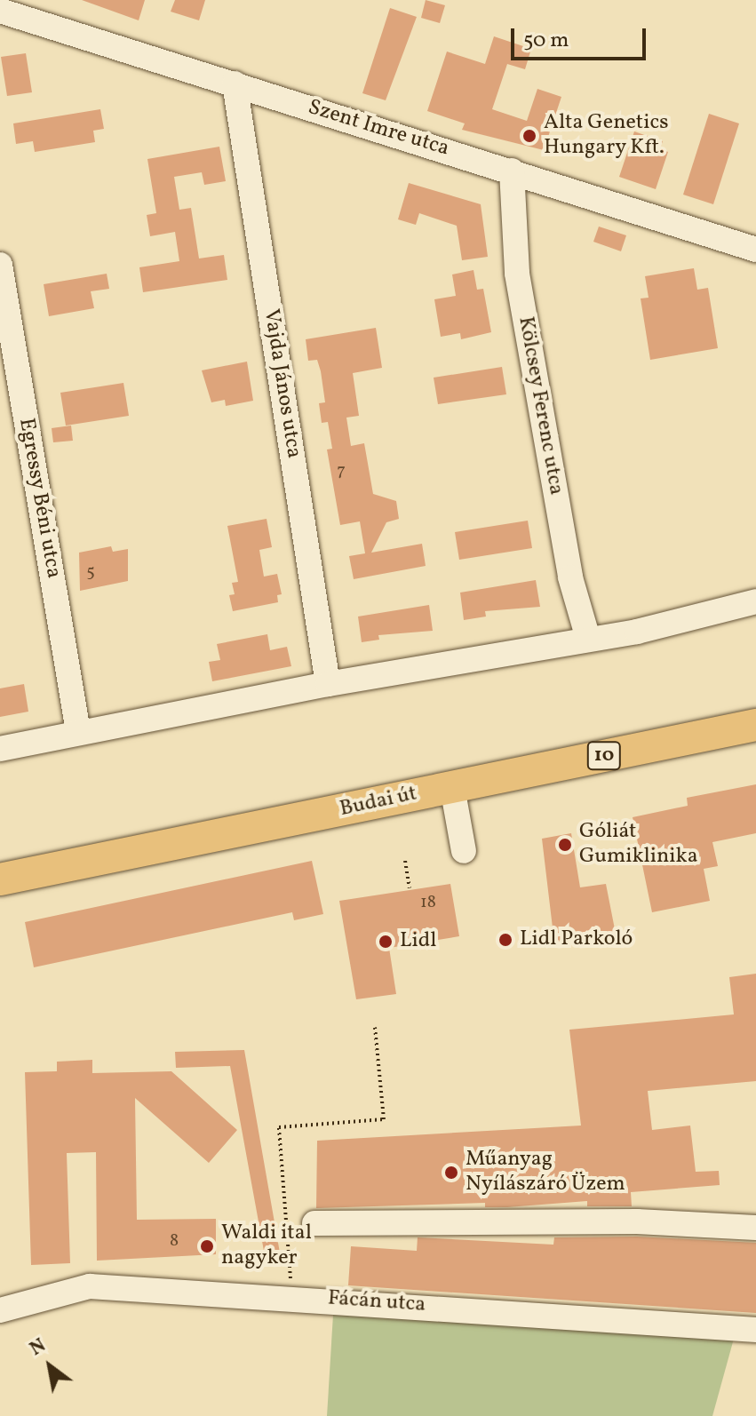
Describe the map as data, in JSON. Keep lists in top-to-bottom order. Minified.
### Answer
{"streets":{"main road":["10","Budai út"],"street":["Szent Imre utca","Vajda János utca","Kölcsey Ferenc utca","Egressy Béni utca","Fácán utca"]},"crossings":[["Szent Imre utca","Vajda János utca"],["Szent Imre utca","Kölcsey Ferenc utca"]],"places":["Alta Genetics Hungary Kft.","Góliát Gumiklinika","Lidl Parkoló","Lidl","Műanyag Nyílászáró Üzem","Waldi ital nagyker"],"house_numbers":["7","5","18","8"],"scale_bar":"50 m","north":"top left"}
